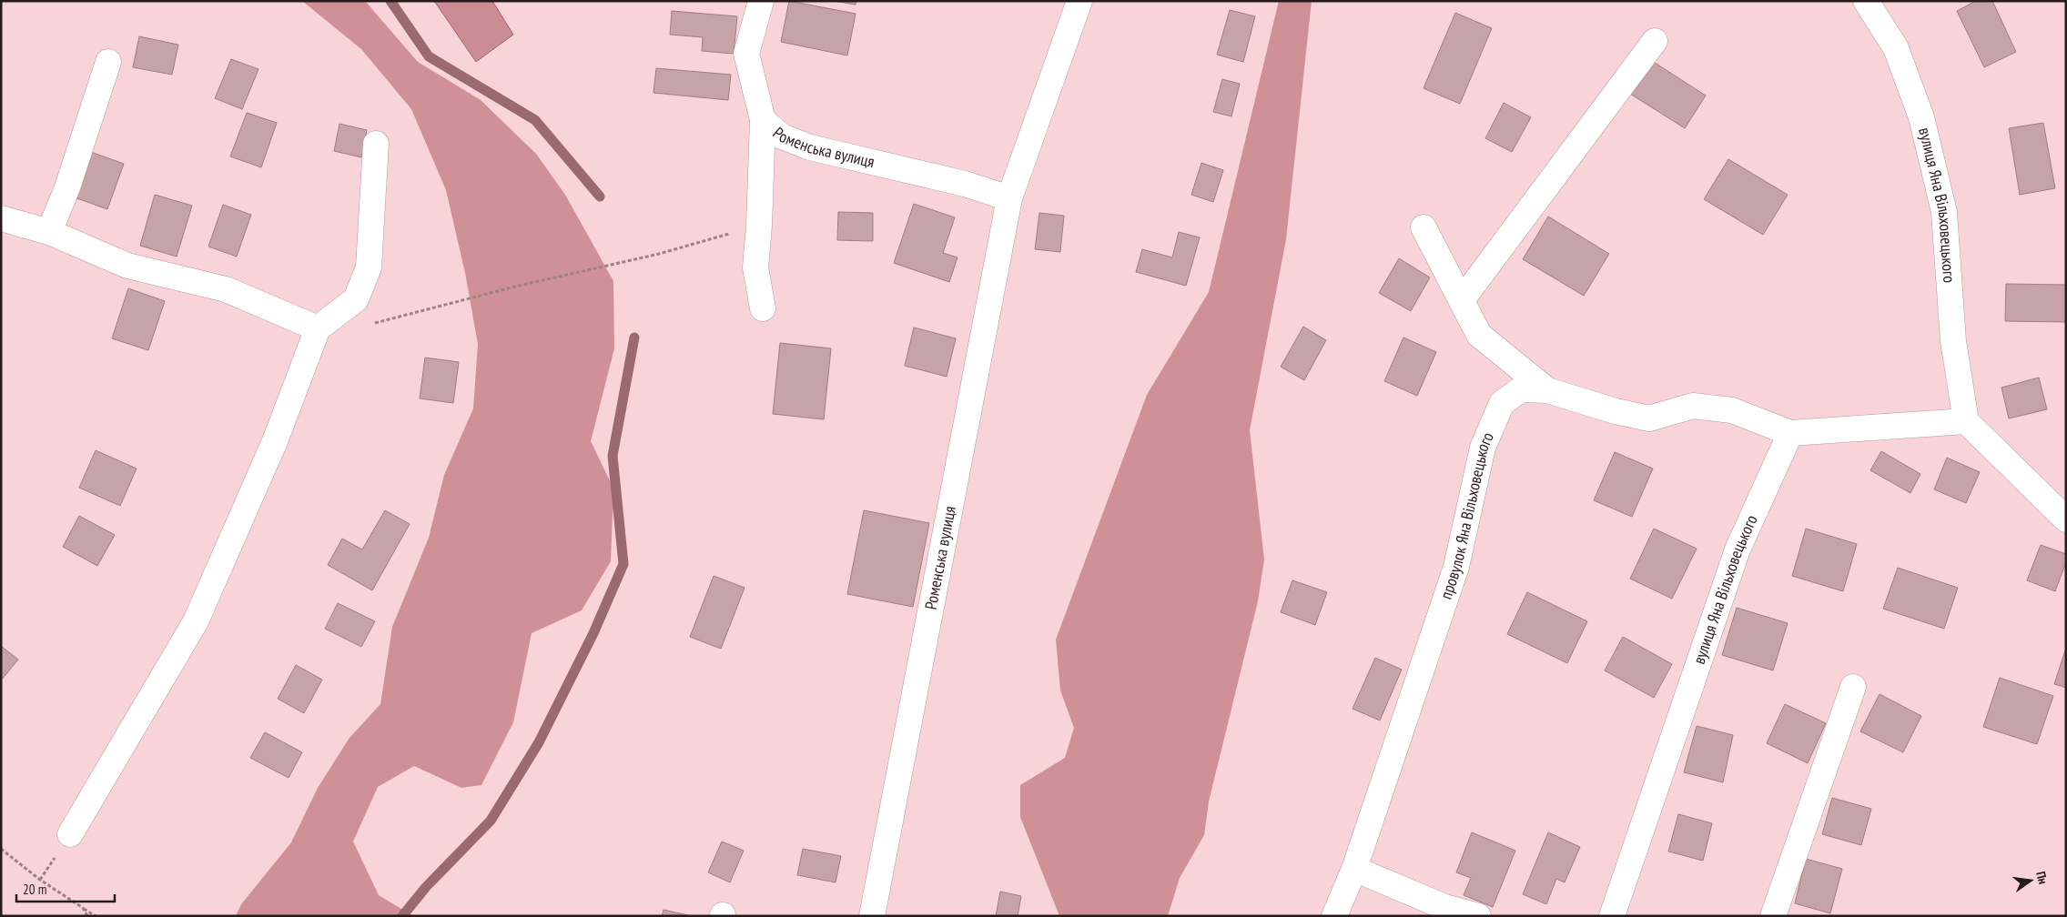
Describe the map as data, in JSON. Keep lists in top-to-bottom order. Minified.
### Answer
{"streets":{"street":["Роменська вулиця","вулиця Яна Вільховецького","провулок Яна Вільховецького"]},"crossings":[["вулиця Яна Вільховецького","провулок Яна Вільховецького"]],"scale_bar":"20 m","north":"right"}
